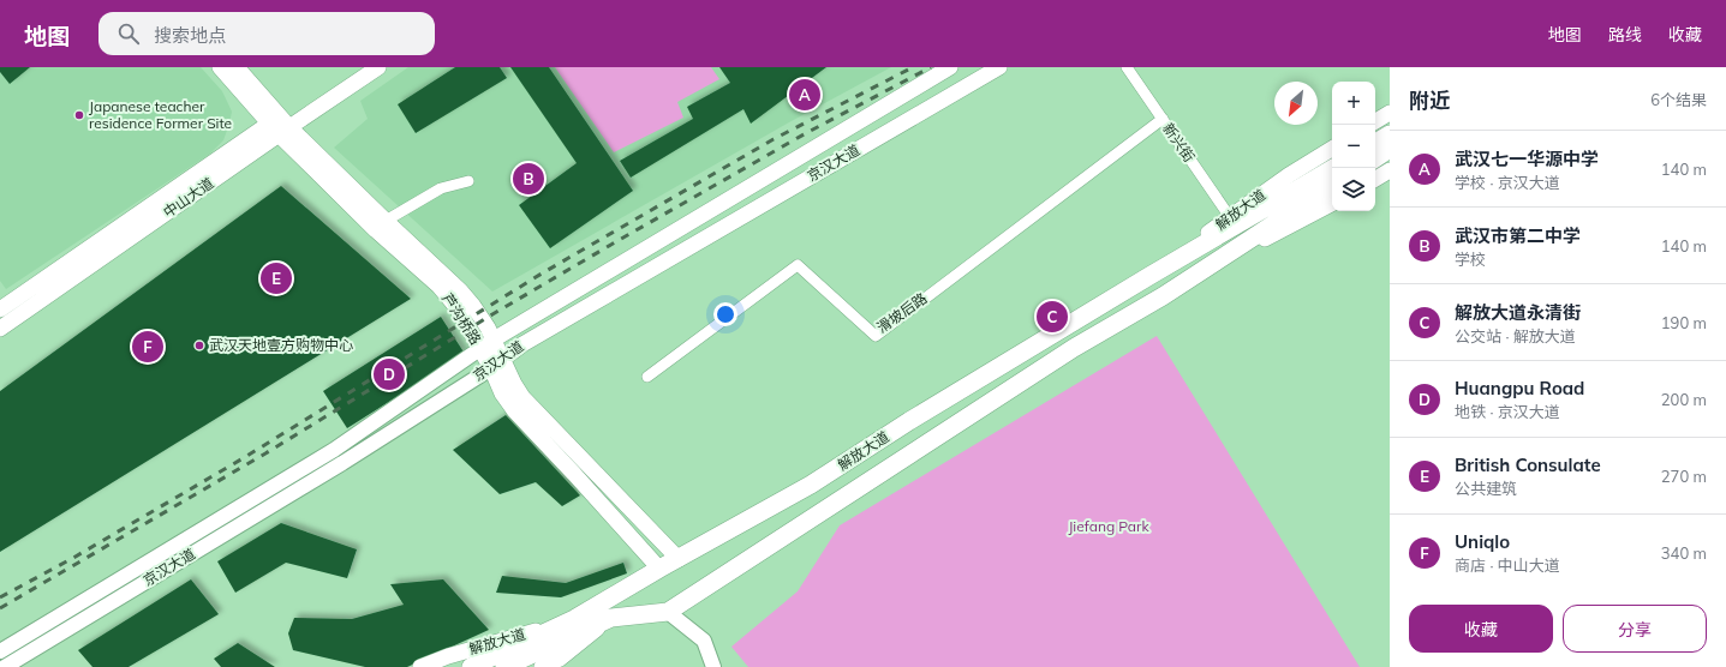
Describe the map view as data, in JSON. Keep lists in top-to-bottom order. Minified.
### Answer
{"streets":{"main road":["京汉大道","中山大道","解放大道","芦沟桥路"],"street":["新兴街","滑坡后路"]},"crossings":[["新兴街","解放大道"],["新兴街","滑坡后路"],["京汉大道","芦沟桥路"],["中山大道","芦沟桥路"],["解放大道","芦沟桥路"]],"parks":["Jiefang Park"],"places":["Japanese teacher residence Former Site","武汉天地壹方购物中心"],"north":"bottom left","page":{"header":"地图","search":"搜索地点","nav":["地图","路线","收藏"],"heading":["附近","6个结果"],"pins":["A","B","E","C","F","D"],"map_buttons":["+","−"],"list":[{"mark":"A","name":"武汉七一华源中学","note":"学校 · 京汉大道","value":"140 m"},{"mark":"B","name":"武汉市第二中学","note":"学校","value":"140 m"},{"mark":"C","name":"解放大道永清街","note":"公交站 · 解放大道","value":"190 m"},{"mark":"D","name":"Huangpu Road","note":"地铁 · 京汉大道","value":"200 m"},{"mark":"E","name":"British Consulate","note":"公共建筑","value":"270 m"},{"mark":"F","name":"Uniqlo","note":"商店 · 中山大道","value":"340 m"}],"buttons":["收藏","分享"]}}
